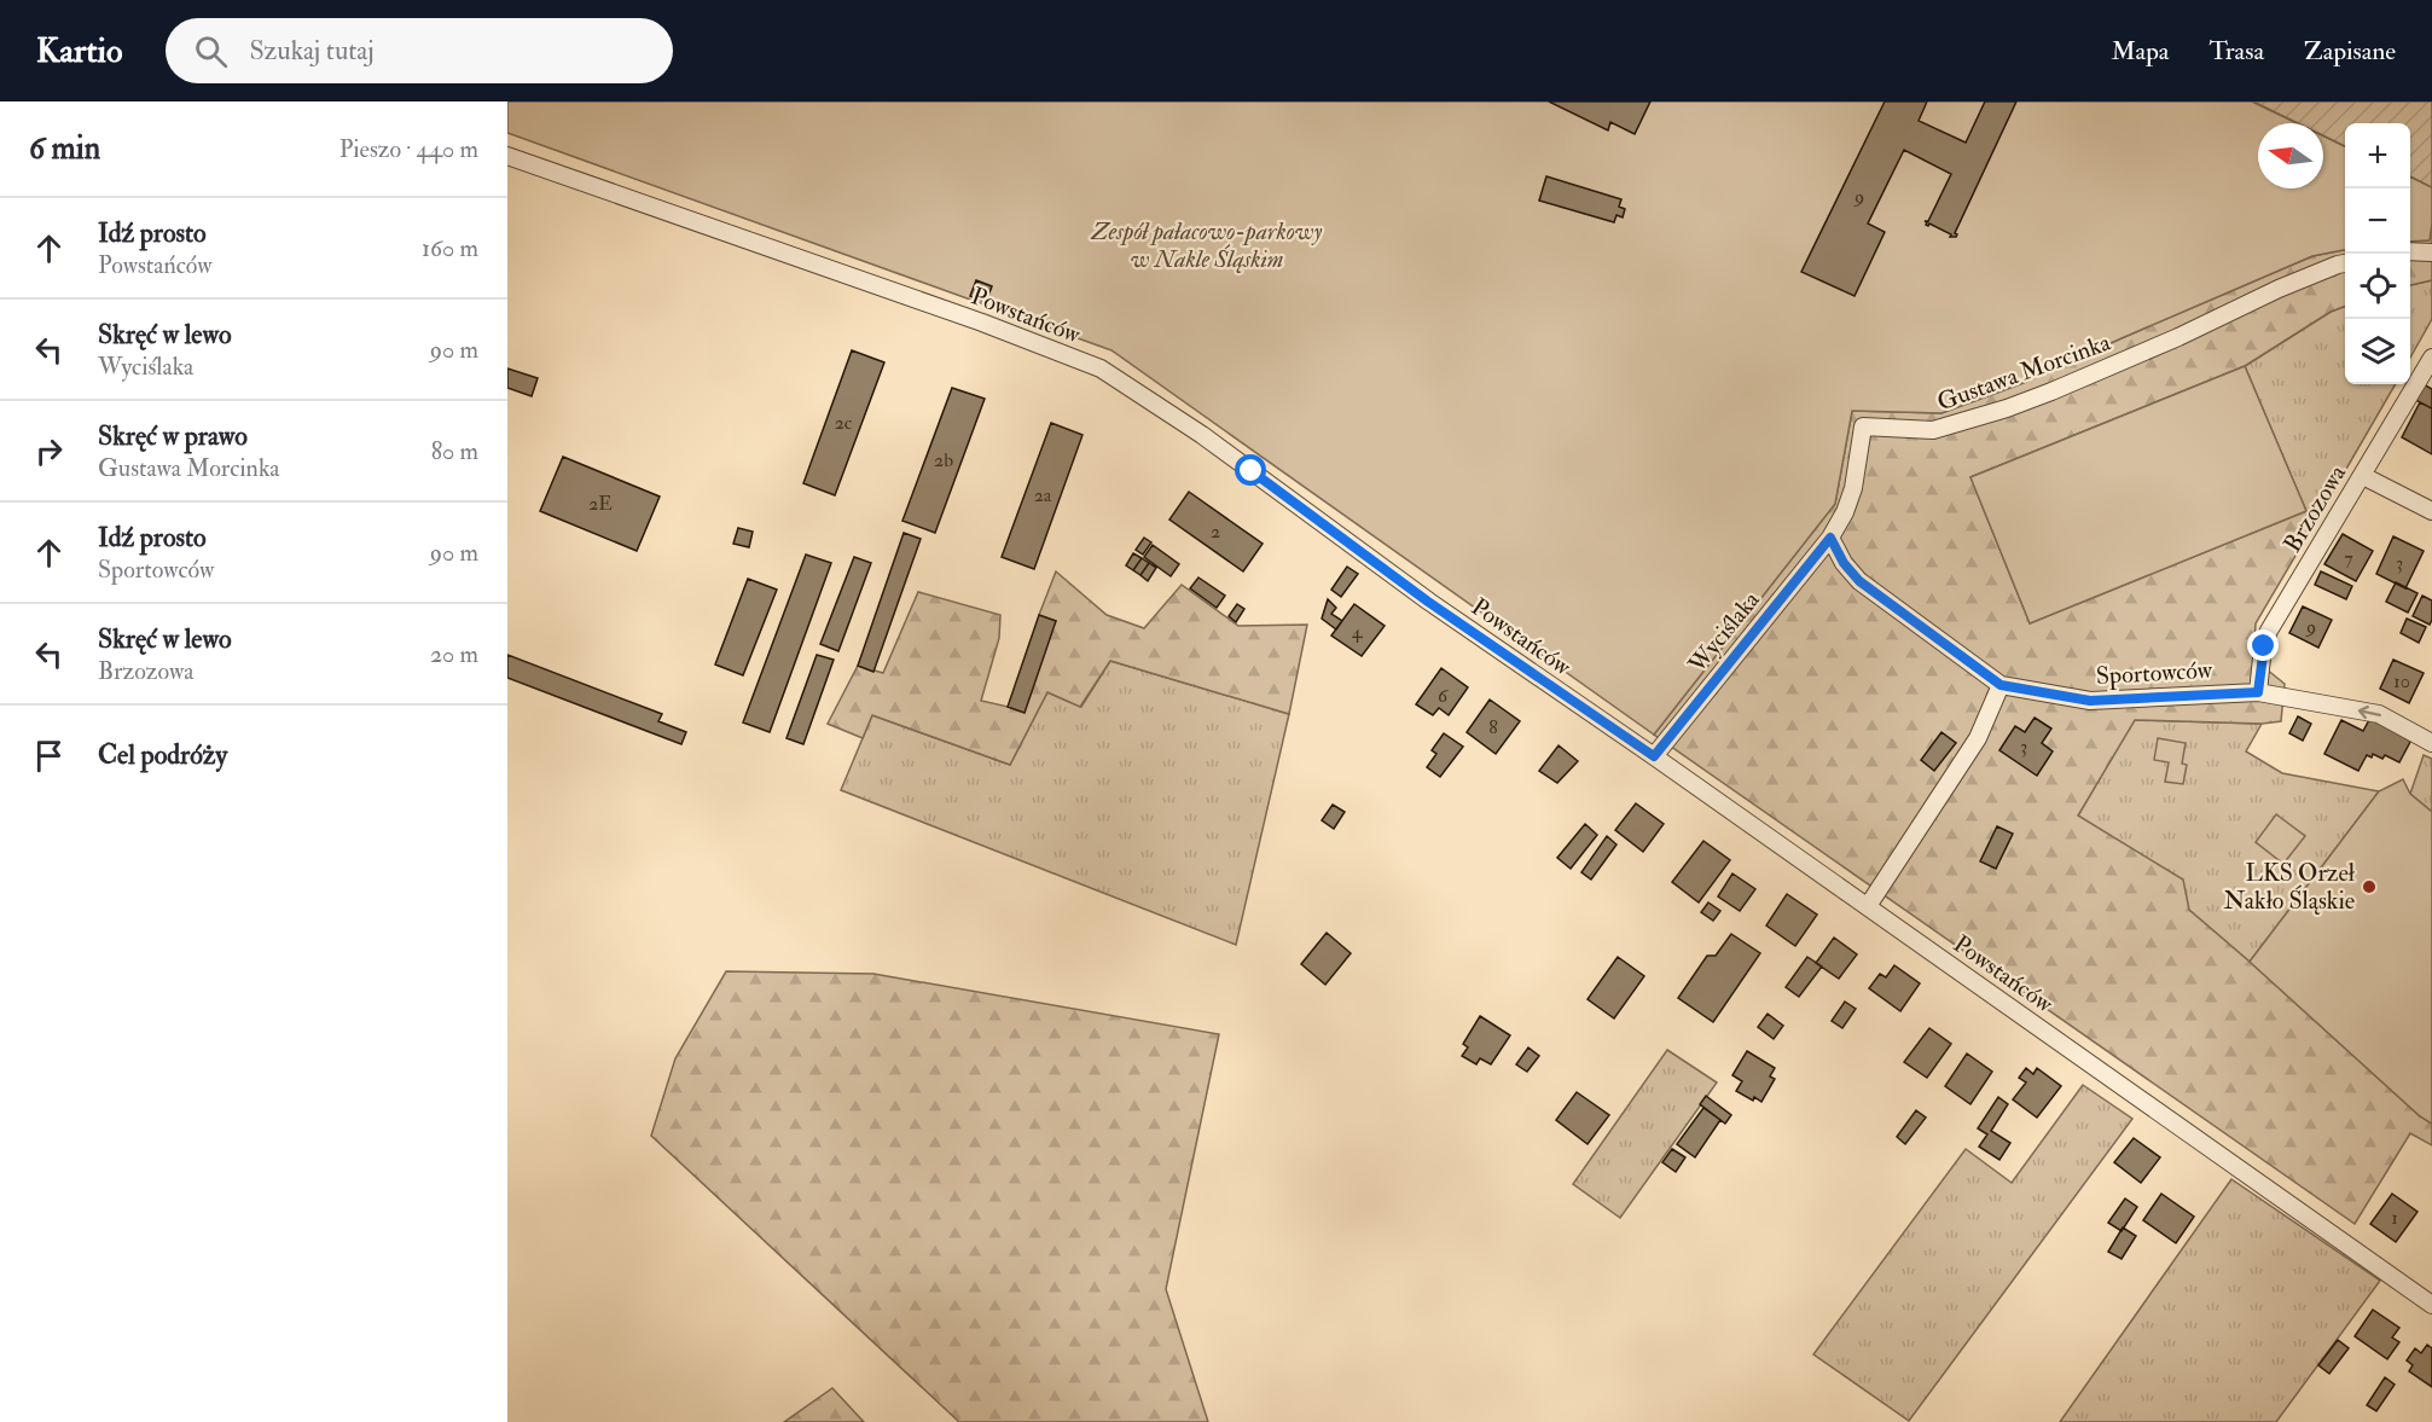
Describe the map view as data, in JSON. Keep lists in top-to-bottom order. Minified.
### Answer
{"streets":{"street":["Powstańców","Gustawa Morcinka","Brzozowa","Wyciślaka","Sportowców"]},"crossings":[["Powstańców","Wyciślaka"],["Gustawa Morcinka","Wyciślaka"],["Brzozowa","Sportowców"]],"one_way":["Sportowców"],"parks":["Zespół pałacowo-parkowy w Nakle Śląskim"],"places":["LKS Orzeł Nakło Śląskie"],"house_numbers":["9","2c","2b","2a","2E","2","7","3","9","4","10","6","8","3","1"],"north":"left","page":{"header":"Kartio","search":"Szukaj tutaj","nav":["Mapa","Trasa","Zapisane"],"heading":["6 min","Pieszo · 440 m"],"map_buttons":["+","−"],"list":[["Idź prosto","Powstańców","160 m"],["Skręć w lewo","Wyciślaka","90 m"],["Skręć w prawo","Gustawa Morcinka","80 m"],["Idź prosto","Sportowców","90 m"],["Skręć w lewo","Brzozowa","20 m"],"Cel podróży"]}}
